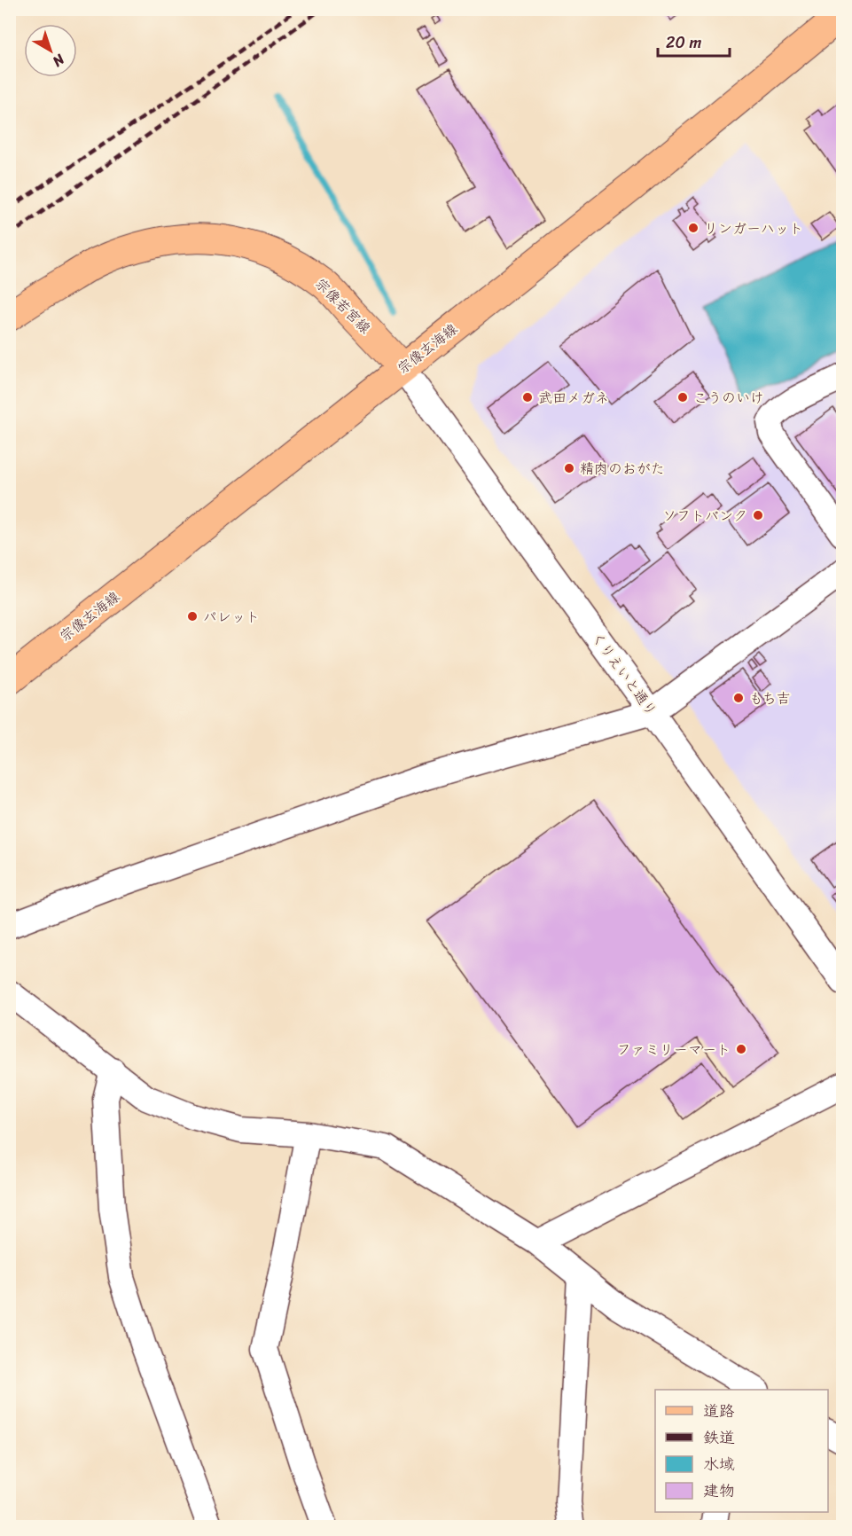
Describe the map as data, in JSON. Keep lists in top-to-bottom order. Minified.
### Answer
{"streets":{"main road":["宗像若宮線","宗像玄海線"],"street":["くりえいと通り"]},"crossings":[["宗像若宮線","宗像玄海線"],["宗像若宮線","くりえいと通り"],["宗像玄海線","くりえいと通り"]],"places":["リンガーハット","武田メガネ","こうのいけ","精肉のおがた","ソフトバンク","パレット","もち吉","ファミリーマート"],"legend":["道路","鉄道","水域","建物"],"scale_bar":"20 m","north":"bottom right"}
